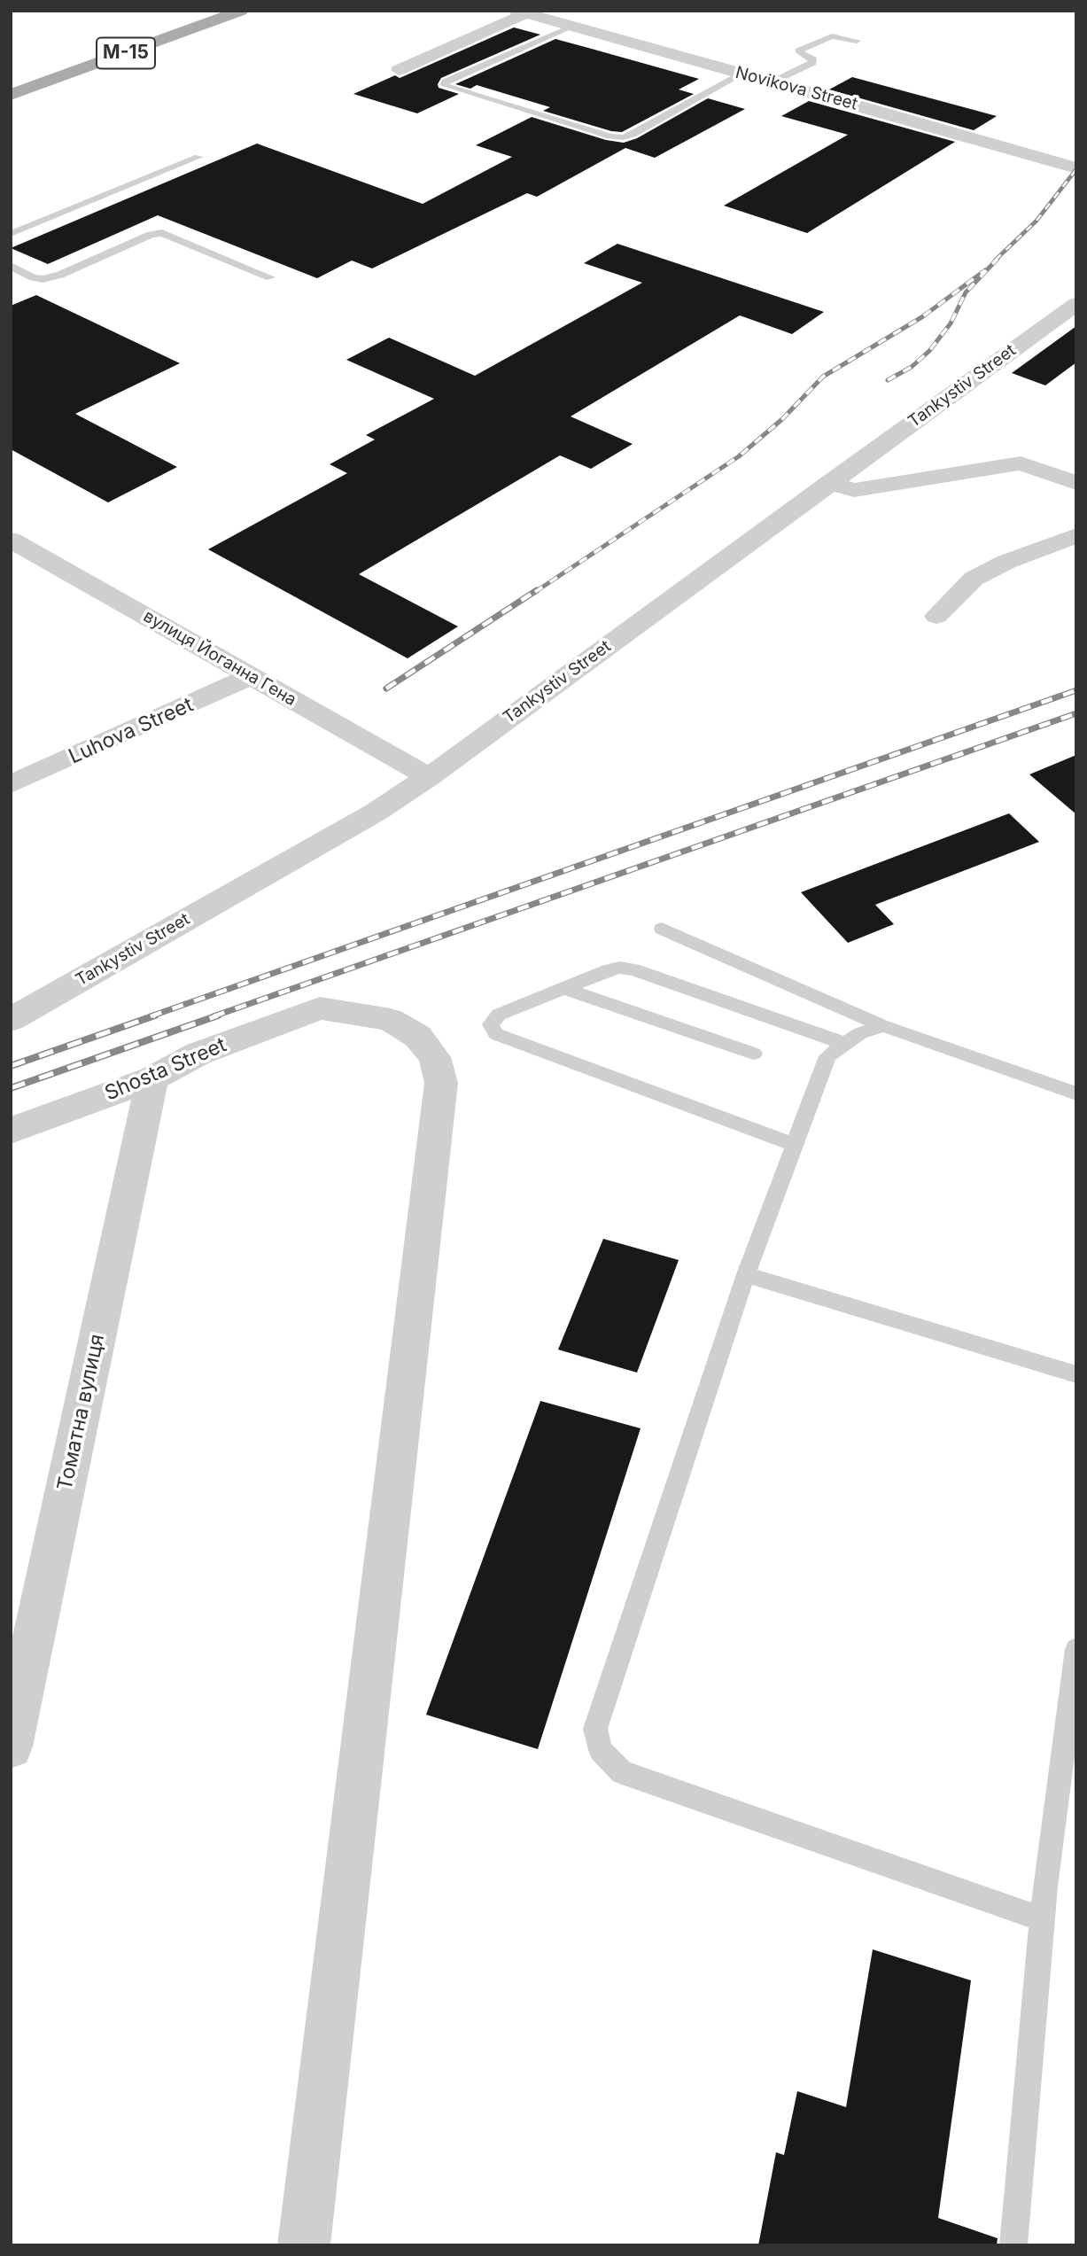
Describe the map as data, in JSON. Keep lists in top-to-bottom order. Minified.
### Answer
{"streets":{"main road":["М-15"],"street":["Novikova Street","Tankystiv Street","вулиця Йоганна Гена","Luhova Street","Shosta Street","Томатна вулиця"]},"crossings":[["Tankystiv Street","вулиця Йоганна Гена"],["вулиця Йоганна Гена","Luhova Street"],["Shosta Street","Томатна вулиця"]]}
